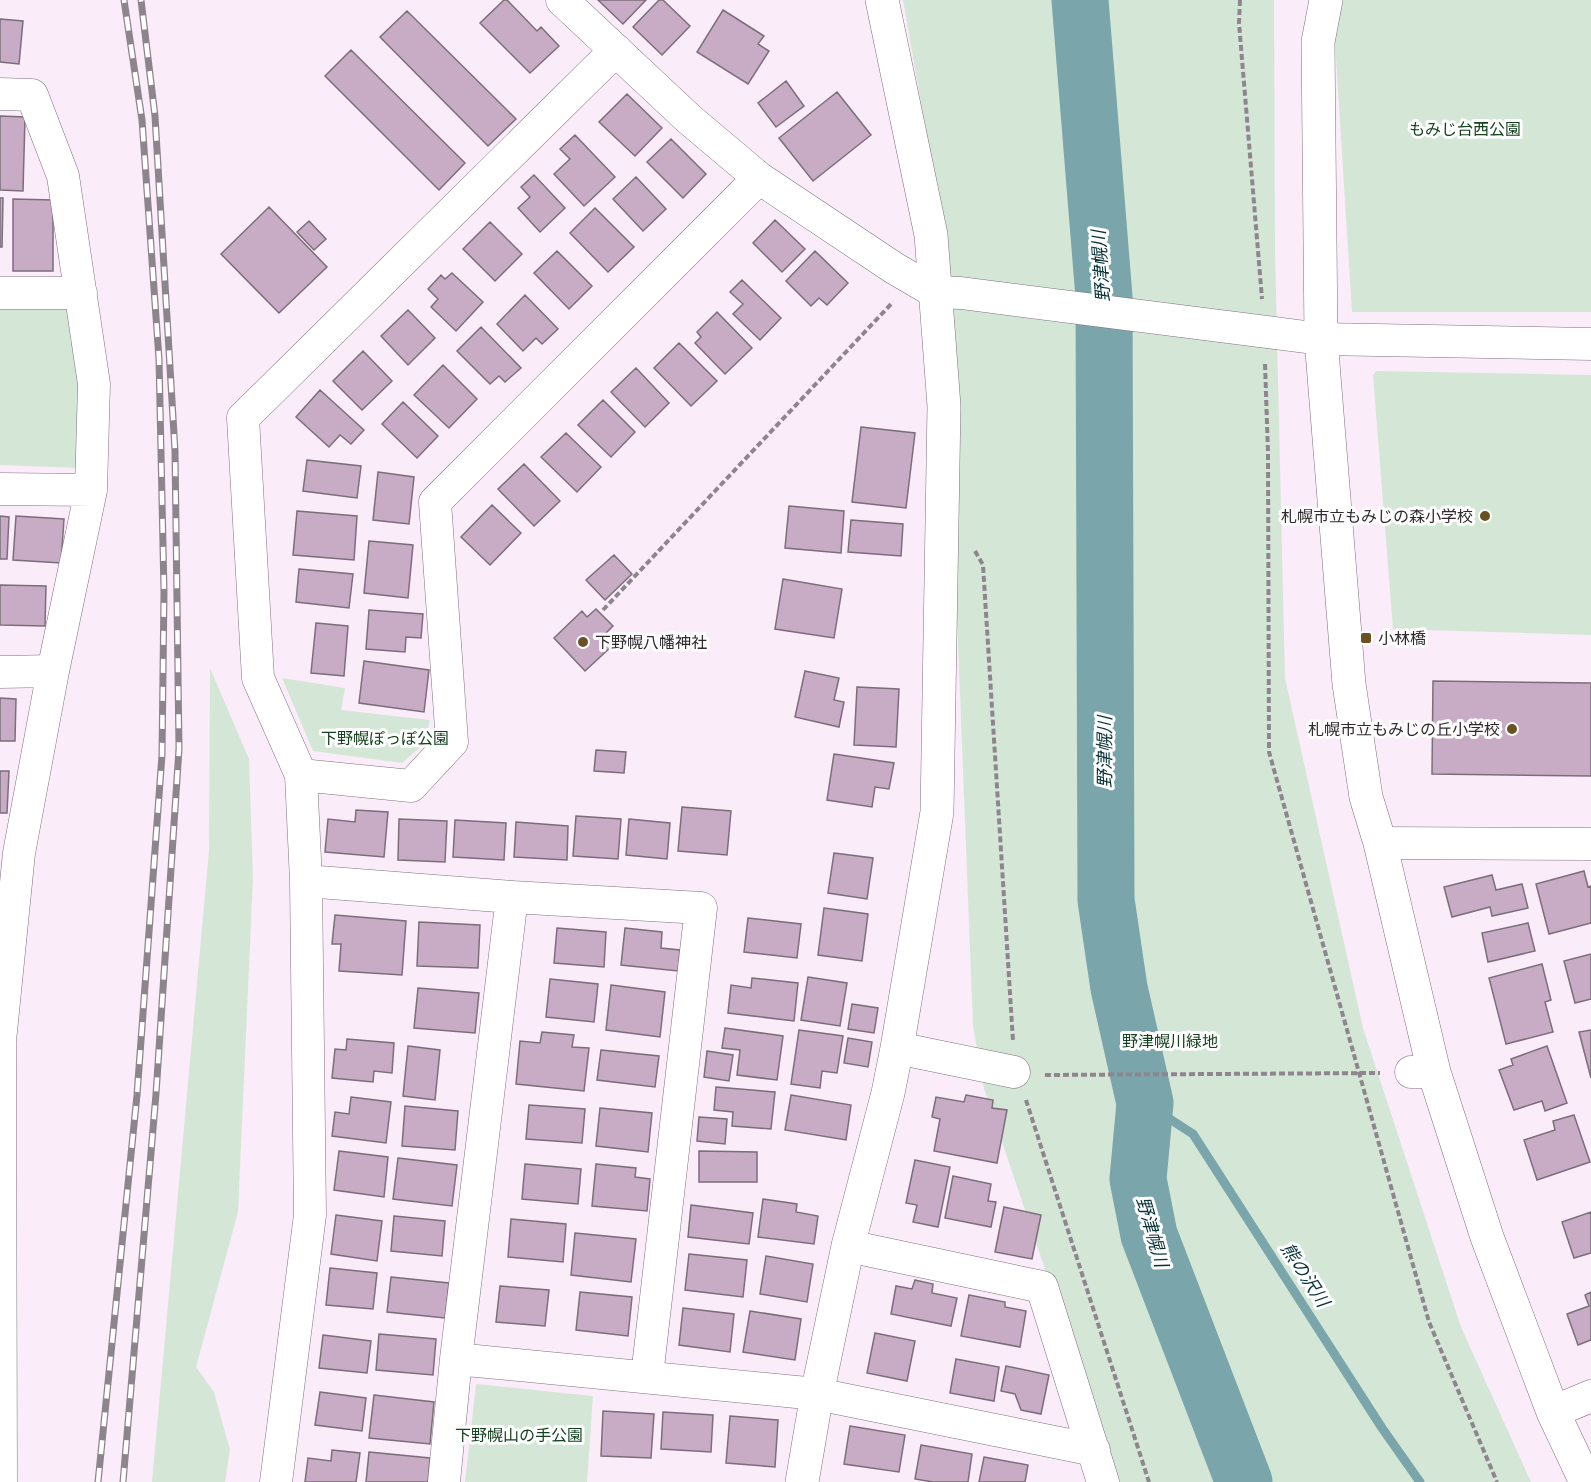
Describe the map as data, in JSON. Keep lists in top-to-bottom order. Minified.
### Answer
{"water":["野津幌川","熊の沢川"],"parks":["もみじ台西公園","下野幌ぽっぽ公園","野津幌川緑地","下野幌山の手公園"],"places":{"other":["札幌市立もみじの森小学校","下野幌八幡神社","札幌市立もみじの丘小学校"],"transit":["小林橋"]}}
